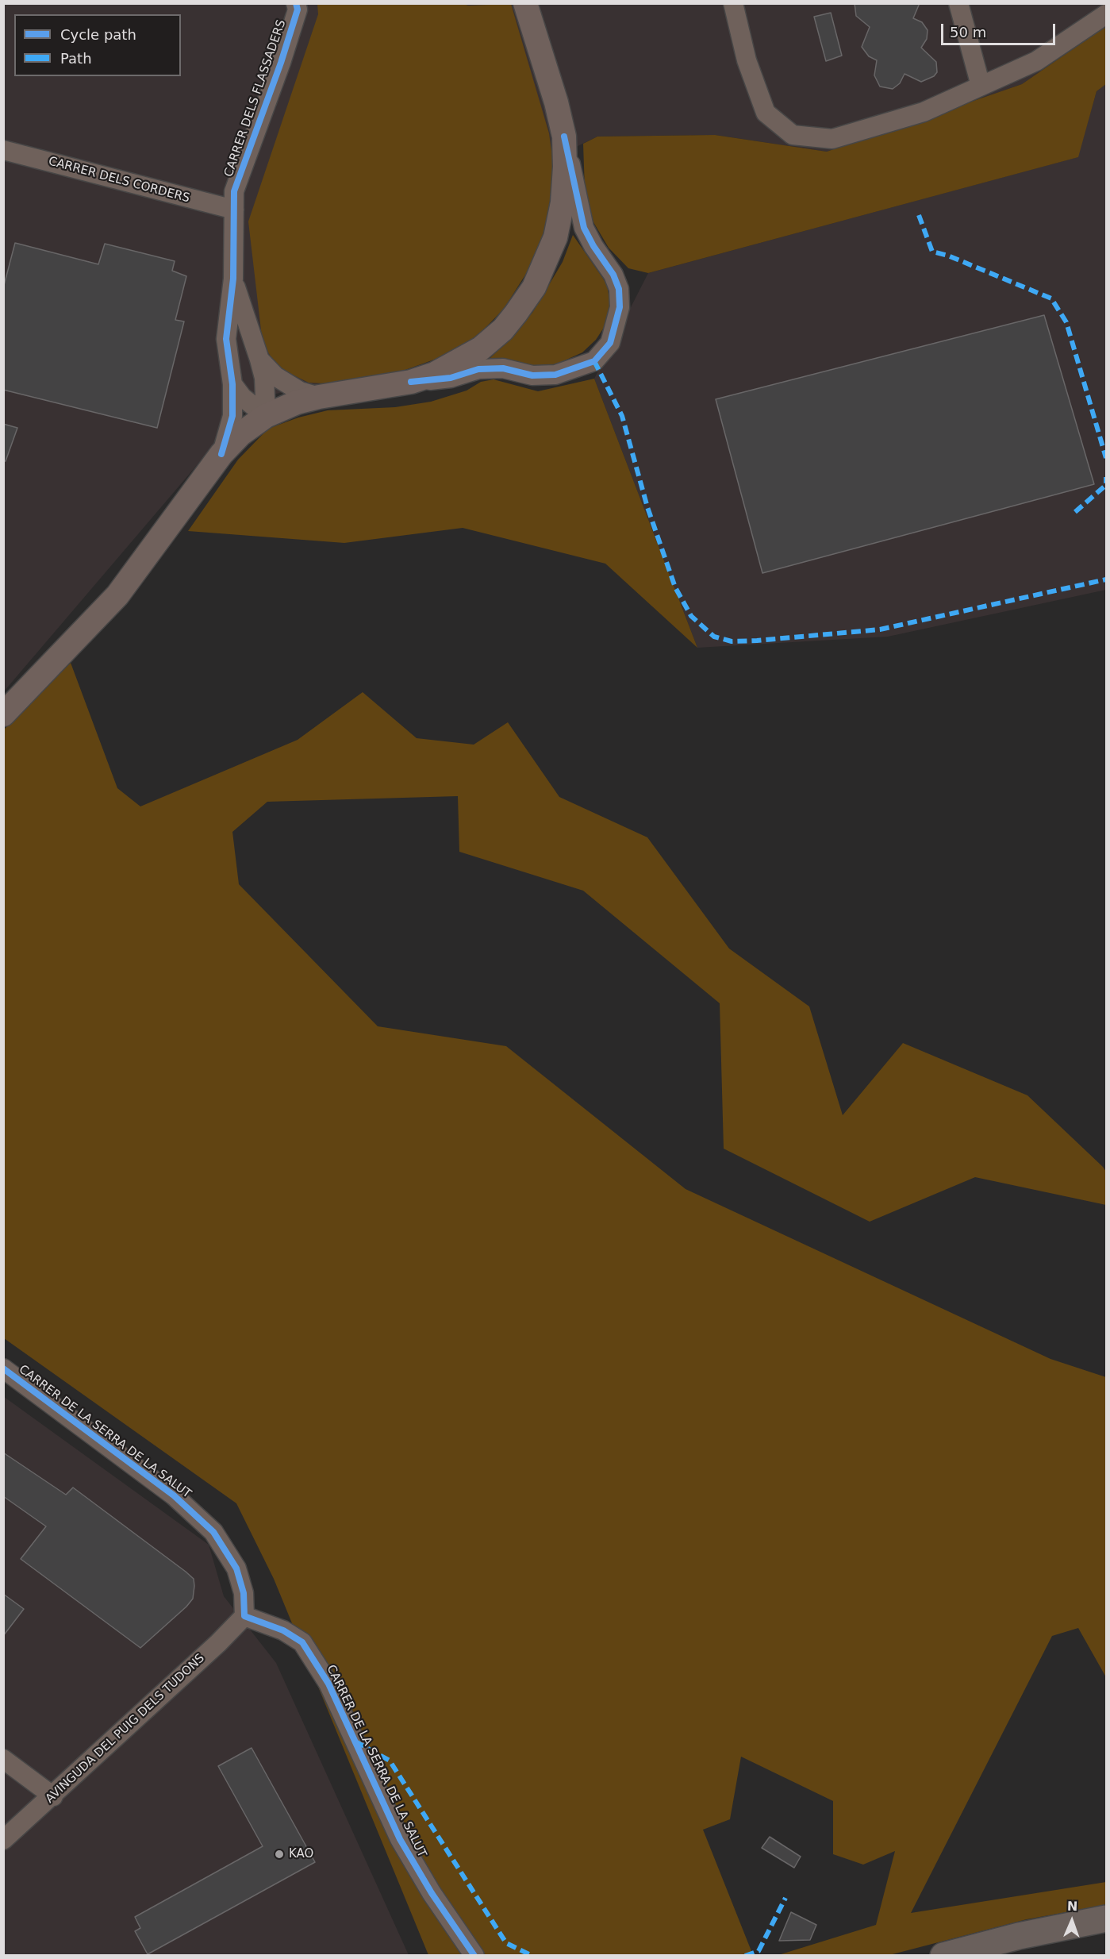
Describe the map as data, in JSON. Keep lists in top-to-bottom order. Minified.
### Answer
{"streets":{"street":["CARRER DELS FLASSADERS","CARRER DELS CORDERS","CARRER DE LA SERRA DE LA SALUT","AVINGUDA DEL PUIG DELS TUDONS"]},"crossings":[["CARRER DELS FLASSADERS","CARRER DELS CORDERS"],["CARRER DE LA SERRA DE LA SALUT","AVINGUDA DEL PUIG DELS TUDONS"]],"places":["KAO"],"legend":["Cycle path","Path"],"scale_bar":"50 m","north":"top"}
